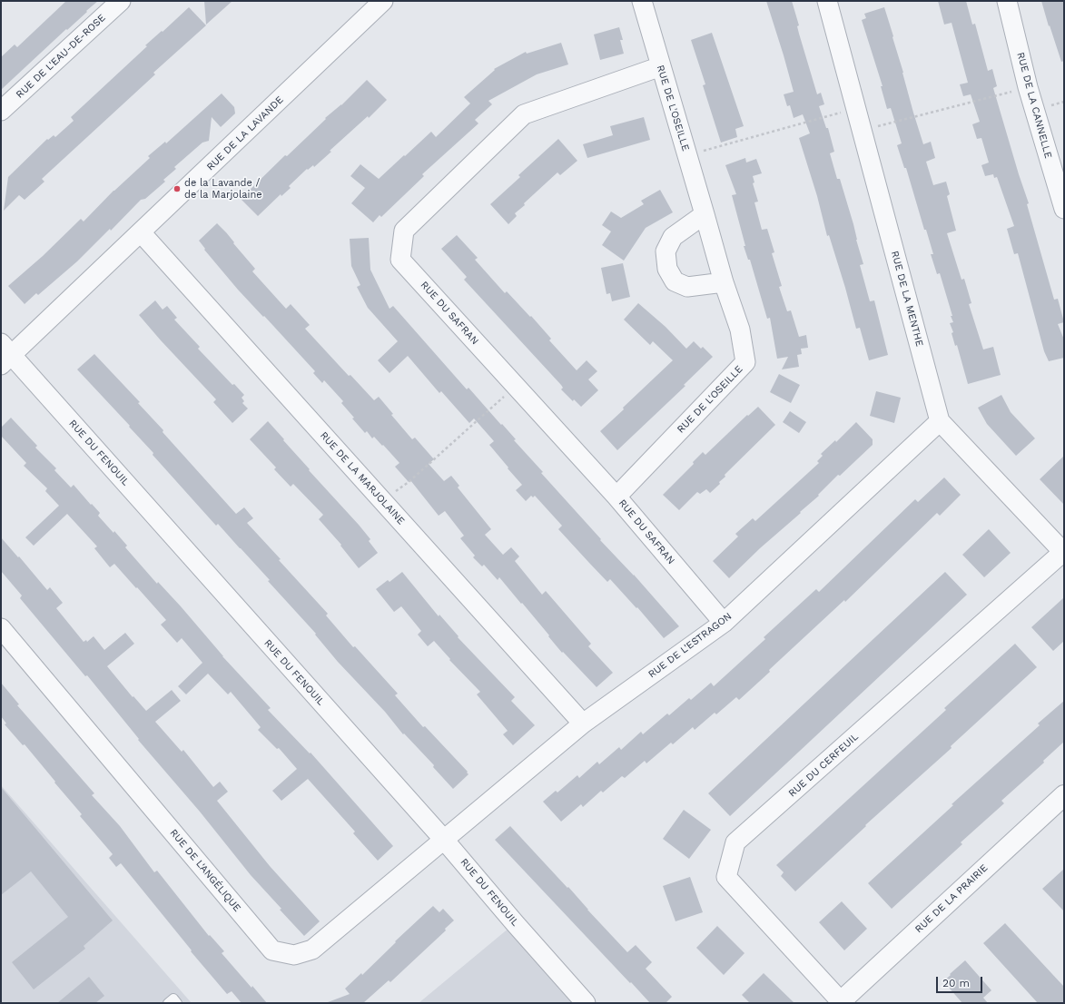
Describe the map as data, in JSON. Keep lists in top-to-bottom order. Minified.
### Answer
{"streets":{"street":["RUE DE L'EAU-DE-ROSE","RUE DE LA CANNELLE","RUE DE L'OSEILLE","RUE DE LA LAVANDE","RUE DE LA MENTHE","RUE DU SAFRAN","RUE DU FENOUIL","RUE DE LA MARJOLAINE","RUE DE L'ESTRAGON","RUE DU CERFEUIL","RUE DE L'ANGÉLIQUE","RUE DE LA PRAIRIE"]},"crossings":[["RUE DE L'OSEILLE","RUE DU SAFRAN"],["RUE DE LA LAVANDE","RUE DU FENOUIL"],["RUE DE LA LAVANDE","RUE DE LA MARJOLAINE"],["RUE DE LA MENTHE","RUE DE L'ESTRAGON"],["RUE DE LA MENTHE","RUE DU CERFEUIL"],["RUE DU SAFRAN","RUE DE L'ESTRAGON"],["RUE DU FENOUIL","RUE DE L'ESTRAGON"],["RUE DU FENOUIL","RUE DE L'ANGÉLIQUE"],["RUE DE LA MARJOLAINE","RUE DE L'ESTRAGON"],["RUE DE L'ESTRAGON","RUE DE L'ANGÉLIQUE"],["RUE DU CERFEUIL","RUE DE LA PRAIRIE"]],"places":["de la Lavande / de la Marjolaine"],"scale_bar":"20 m"}
